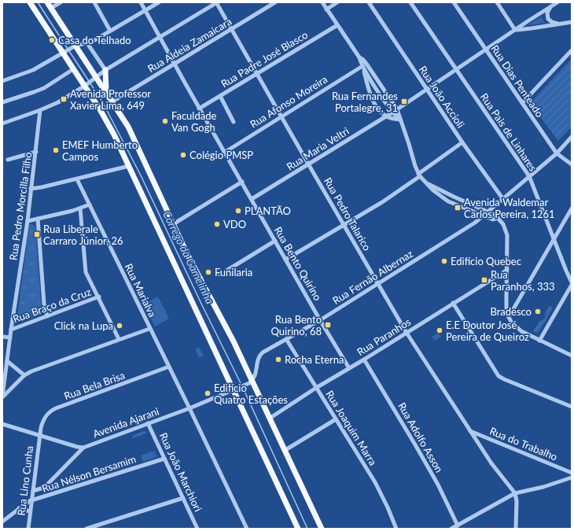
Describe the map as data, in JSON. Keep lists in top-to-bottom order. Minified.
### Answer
{"streets":{"street":["Rua Aldeia Zamaicara","Rua Padre José Blasco","Rua Dias Penteado","Rua João Accioli","Rua Afonso Moreira","Rua Pais de Linhares","Rua Maria Veltri","Rua Pedro Morcilla Filho","Rua Pedro Talarico","Rua Bento Quirino","Rua Fernão Albernaz","Rua Marialva","Rua Braço da Cruz","Rua Paranhos","Rua Bela Brisa","Avenida Ajarani","Rua Joaquim Marra","Rua Adolfo Asson","Rua do Trabalho","Rua João Marchiori","Rua Nélson Bersamim","Rua Lino Cunha"]},"crossings":[["Rua Aldeia Zamaicara","Rua Pedro Talarico"],["Rua Aldeia Zamaicara","Rua Bento Quirino"],["Rua Padre José Blasco","Rua Pedro Talarico"],["Rua Padre José Blasco","Rua Bento Quirino"],["Rua Dias Penteado","Rua Maria Veltri"],["Rua Dias Penteado","Rua Fernão Albernaz"],["Rua João Accioli","Rua Maria Veltri"],["Rua João Accioli","Rua Fernão Albernaz"],["Rua Afonso Moreira","Rua Pedro Talarico"],["Rua Afonso Moreira","Rua Bento Quirino"],["Rua Pais de Linhares","Rua Maria Veltri"],["Rua Pais de Linhares","Rua Fernão Albernaz"],["Rua Maria Veltri","Rua Pedro Talarico"],["Rua Maria Veltri","Rua Bento Quirino"],["Rua Pedro Morcilla Filho","Rua Braço da Cruz"],["Rua Pedro Talarico","Rua Fernão Albernaz"],["Rua Pedro Talarico","Rua Paranhos"],["Rua Pedro Talarico","Rua do Trabalho"],["Rua Bento Quirino","Rua Fernão Albernaz"],["Rua Bento Quirino","Rua Paranhos"],["Rua Fernão Albernaz","Avenida Ajarani"],["Rua Fernão Albernaz","Rua Joaquim Marra"],["Rua Marialva","Rua Bela Brisa"],["Rua Marialva","Avenida Ajarani"],["Rua Paranhos","Rua Joaquim Marra"],["Rua Paranhos","Rua Adolfo Asson"],["Rua Bela Brisa","Avenida Ajarani"],["Rua Bela Brisa","Rua Lino Cunha"],["Avenida Ajarani","Rua João Marchiori"],["Avenida Ajarani","Rua Lino Cunha"],["Rua João Marchiori","Rua Nélson Bersamim"],["Rua Nélson Bersamim","Rua Lino Cunha"]],"water":["Córrego da Gamelinha"],"places":{"other":["Casa do Telhado","Faculdade Van Gogh","EMEF Humberto Campos","Colégio PMSP","PLANTÃO","VDO","Edifício Quebec","Funilaria","Bradesco","Click na Lupa","E.E Doutor José Pereira de Queiroz","Rocha Eterna","Edifício Quatro Estações"],"transit":["Avenida Professor Xavier Lima, 649","Rua Fernandes Portalegre, 31","Avenida Waldemar Carlos Pereira, 1261","Rua Liberale Carraro Júnior, 26","Rua Paranhos, 333","Rua Bento Quirino, 68"]}}
